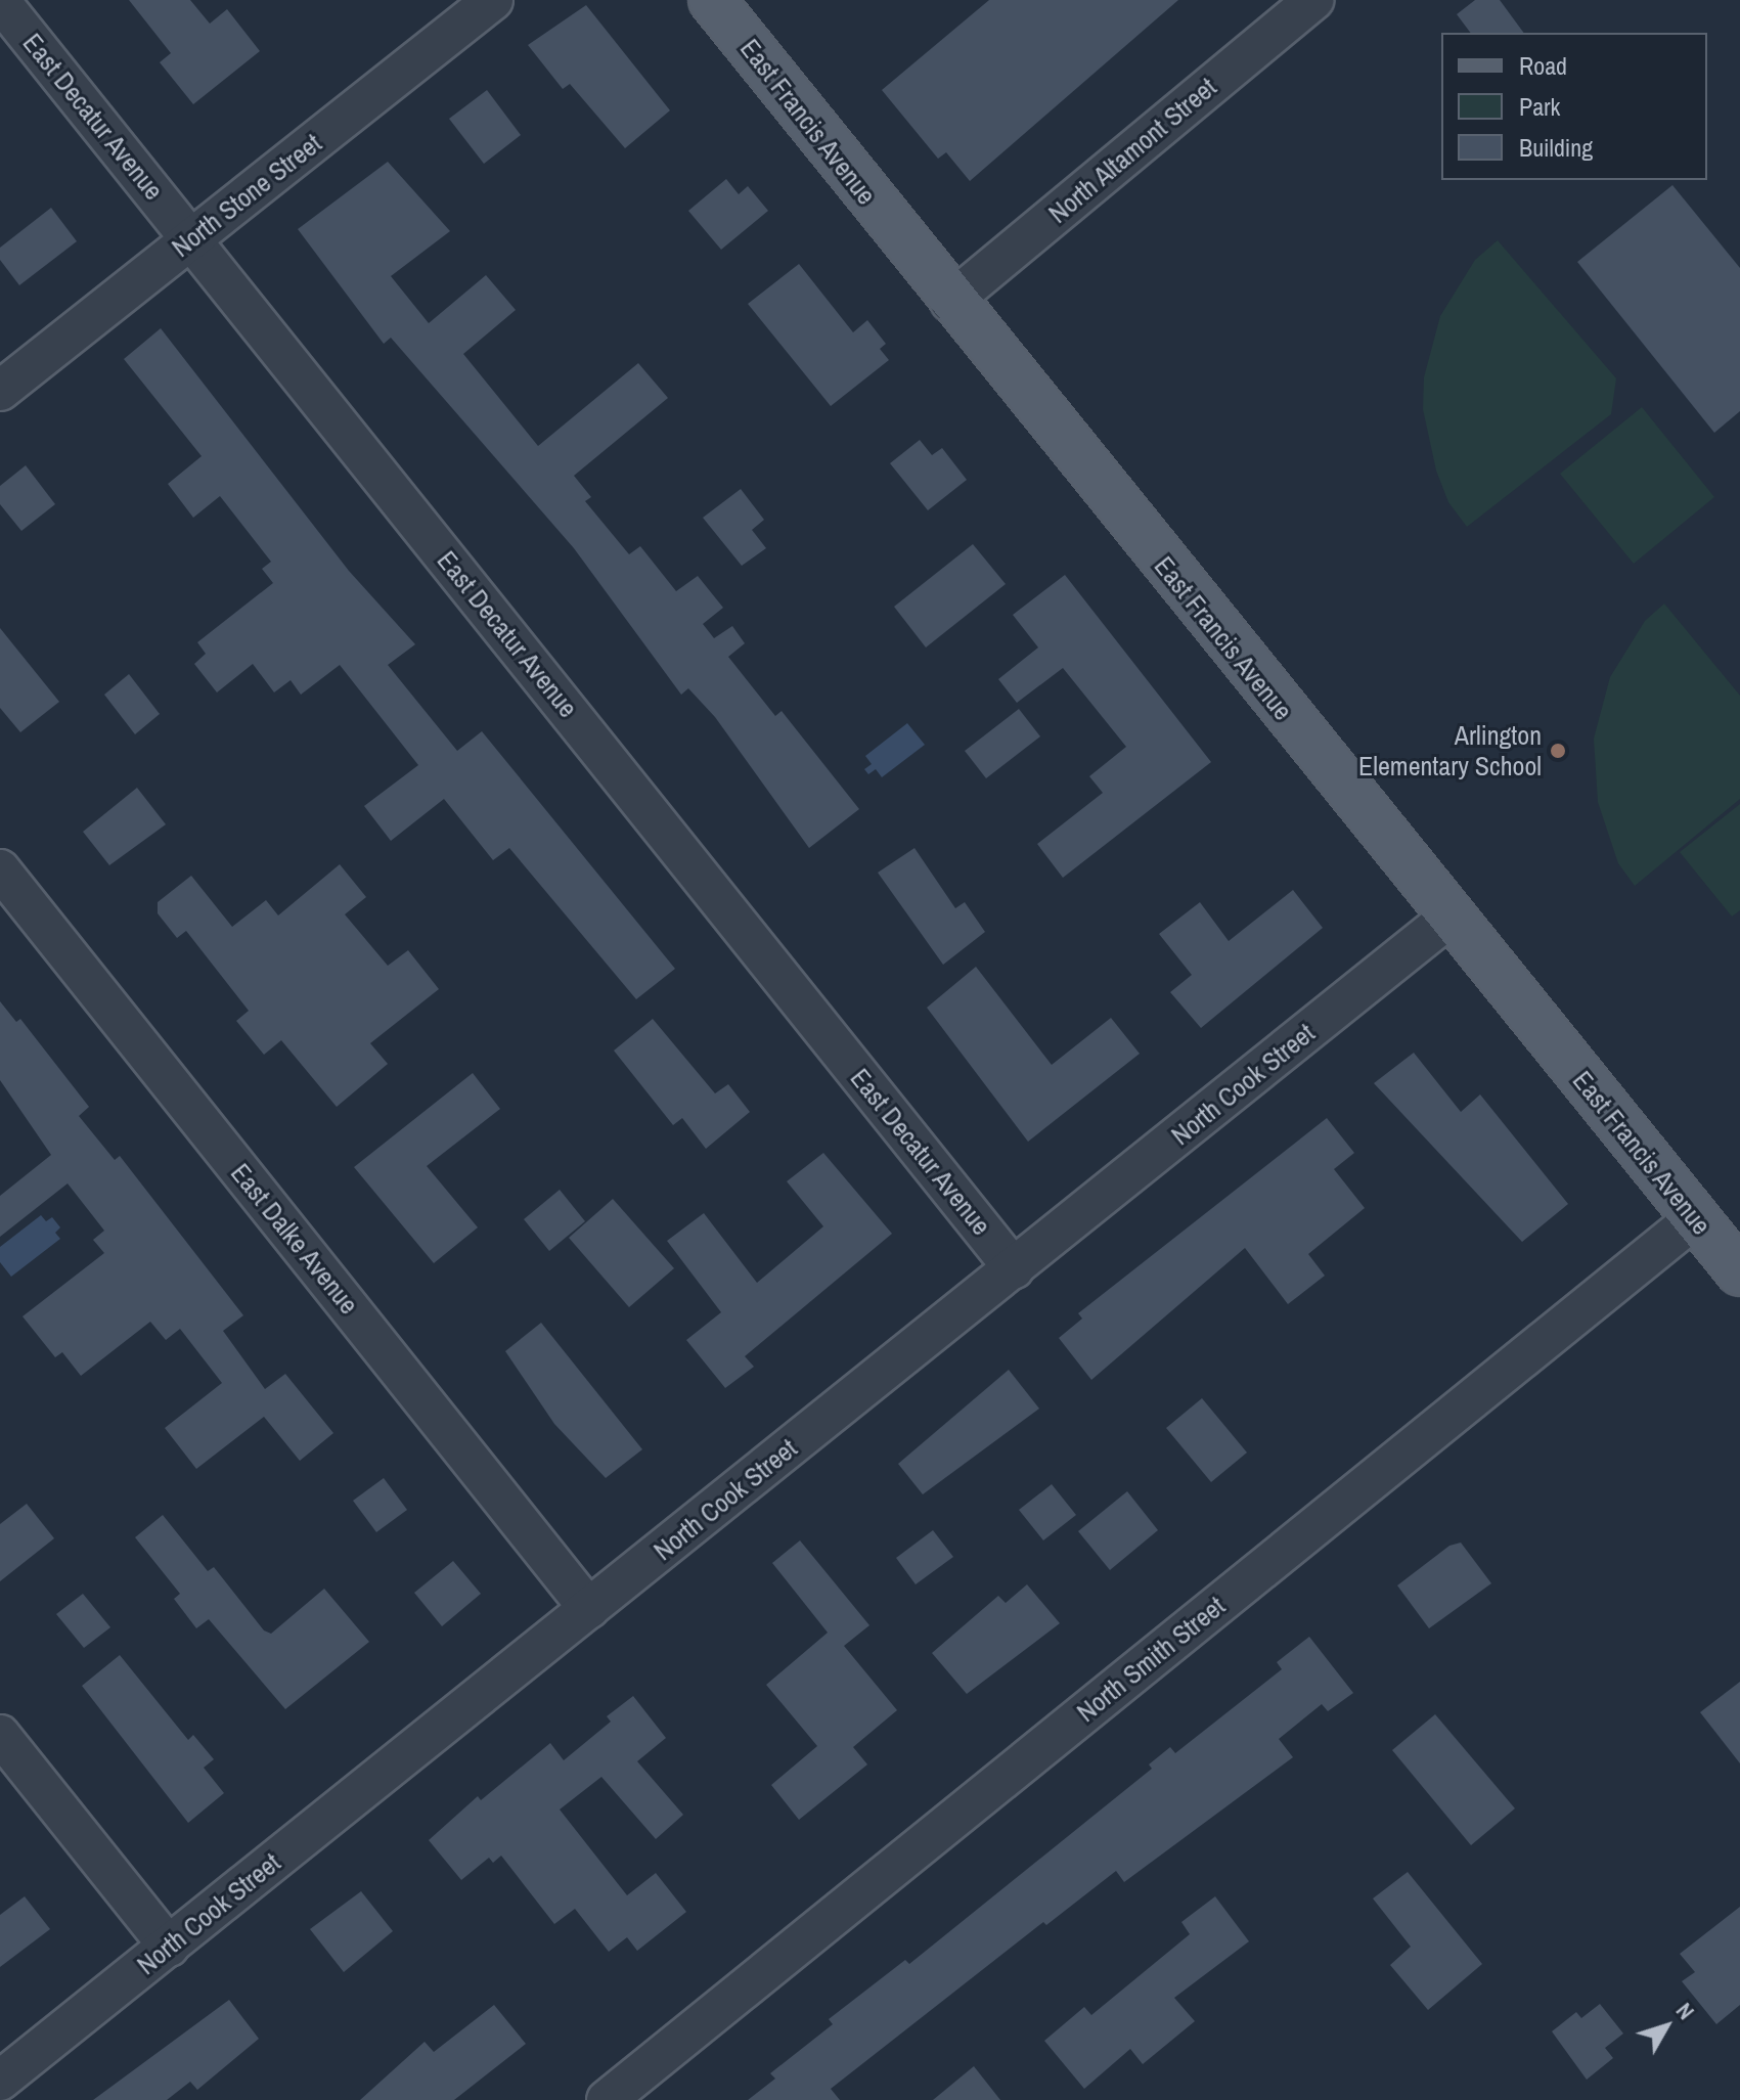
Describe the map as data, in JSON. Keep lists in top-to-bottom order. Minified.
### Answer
{"streets":{"main road":["East Francis Avenue"],"street":["East Decatur Avenue","North Altamont Street","North Stone Street","North Cook Street","East Dalke Avenue","North Smith Street"]},"crossings":[["East Decatur Avenue","North Stone Street"],["East Decatur Avenue","North Cook Street"],["East Francis Avenue","North Altamont Street"],["East Francis Avenue","North Cook Street"],["East Francis Avenue","North Smith Street"],["North Cook Street","East Dalke Avenue"]],"places":["Arlington Elementary School"],"legend":["Road","Park","Building"],"north":"top right"}
